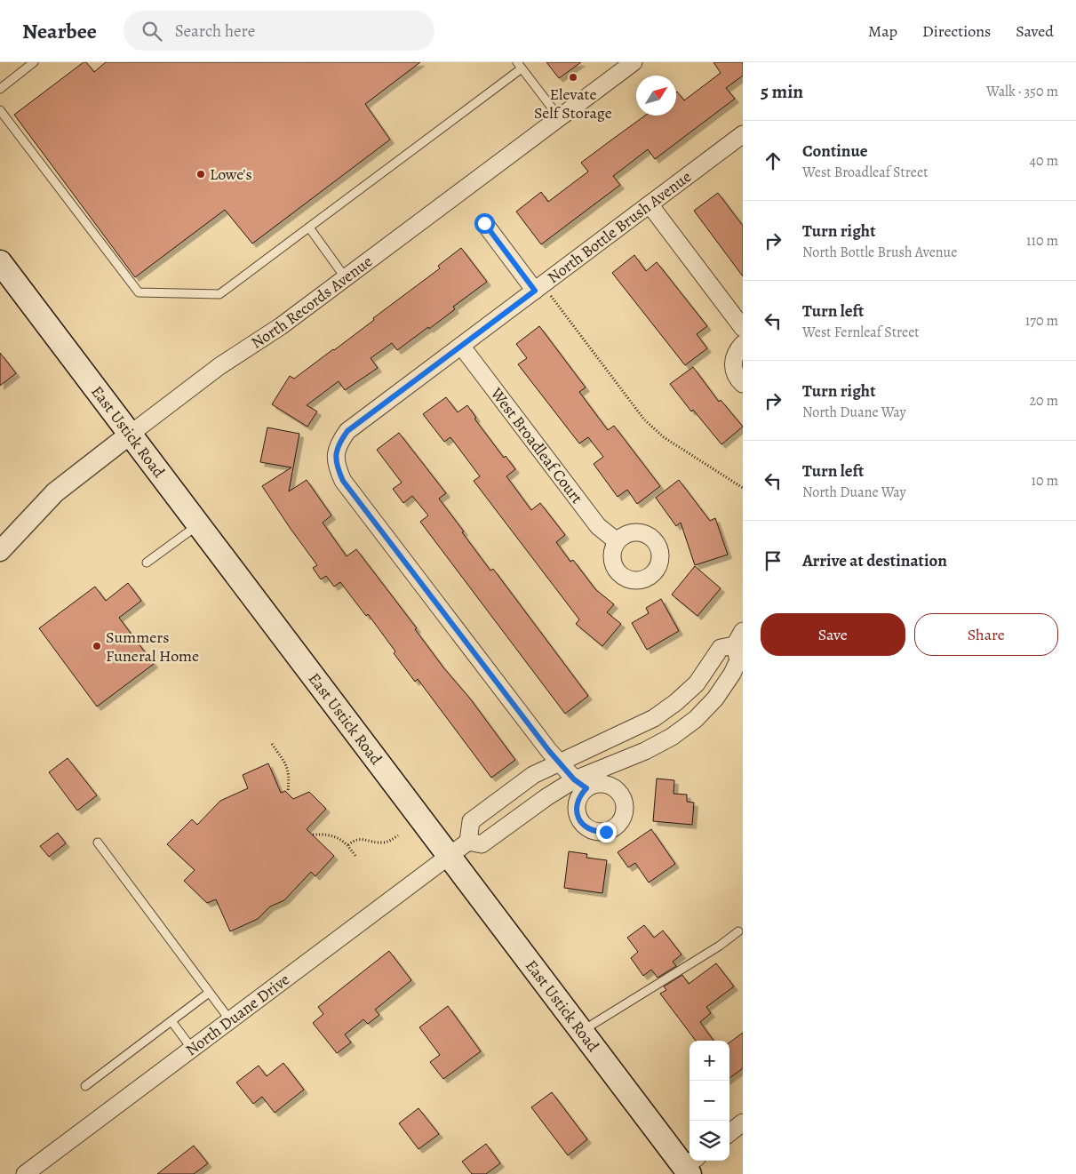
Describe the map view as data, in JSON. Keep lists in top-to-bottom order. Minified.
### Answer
{"streets":{"main road":["East Ustick Road"],"street":["North Bottle Brush Avenue","North Records Avenue","West Broadleaf Court","North Duane Drive"]},"crossings":[["North Bottle Brush Avenue","West Broadleaf Court"],["North Records Avenue","East Ustick Road"],["East Ustick Road","North Duane Drive"]],"places":["Elevate Self Storage","Lowe's","Summers Funeral Home"],"north":"top right","page":{"header":"Nearbee","search":"Search here","nav":["Map","Directions","Saved"],"heading":["5 min","Walk · 350 m"],"list":[["Continue","West Broadleaf Street","40 m"],["Turn right","North Bottle Brush Avenue","110 m"],["Turn left","West Fernleaf Street","170 m"],["Turn right","North Duane Way","20 m"],["Turn left","North Duane Way","10 m"],"Arrive at destination"],"buttons":["Save","Share"],"map_buttons":["+","−"]}}
